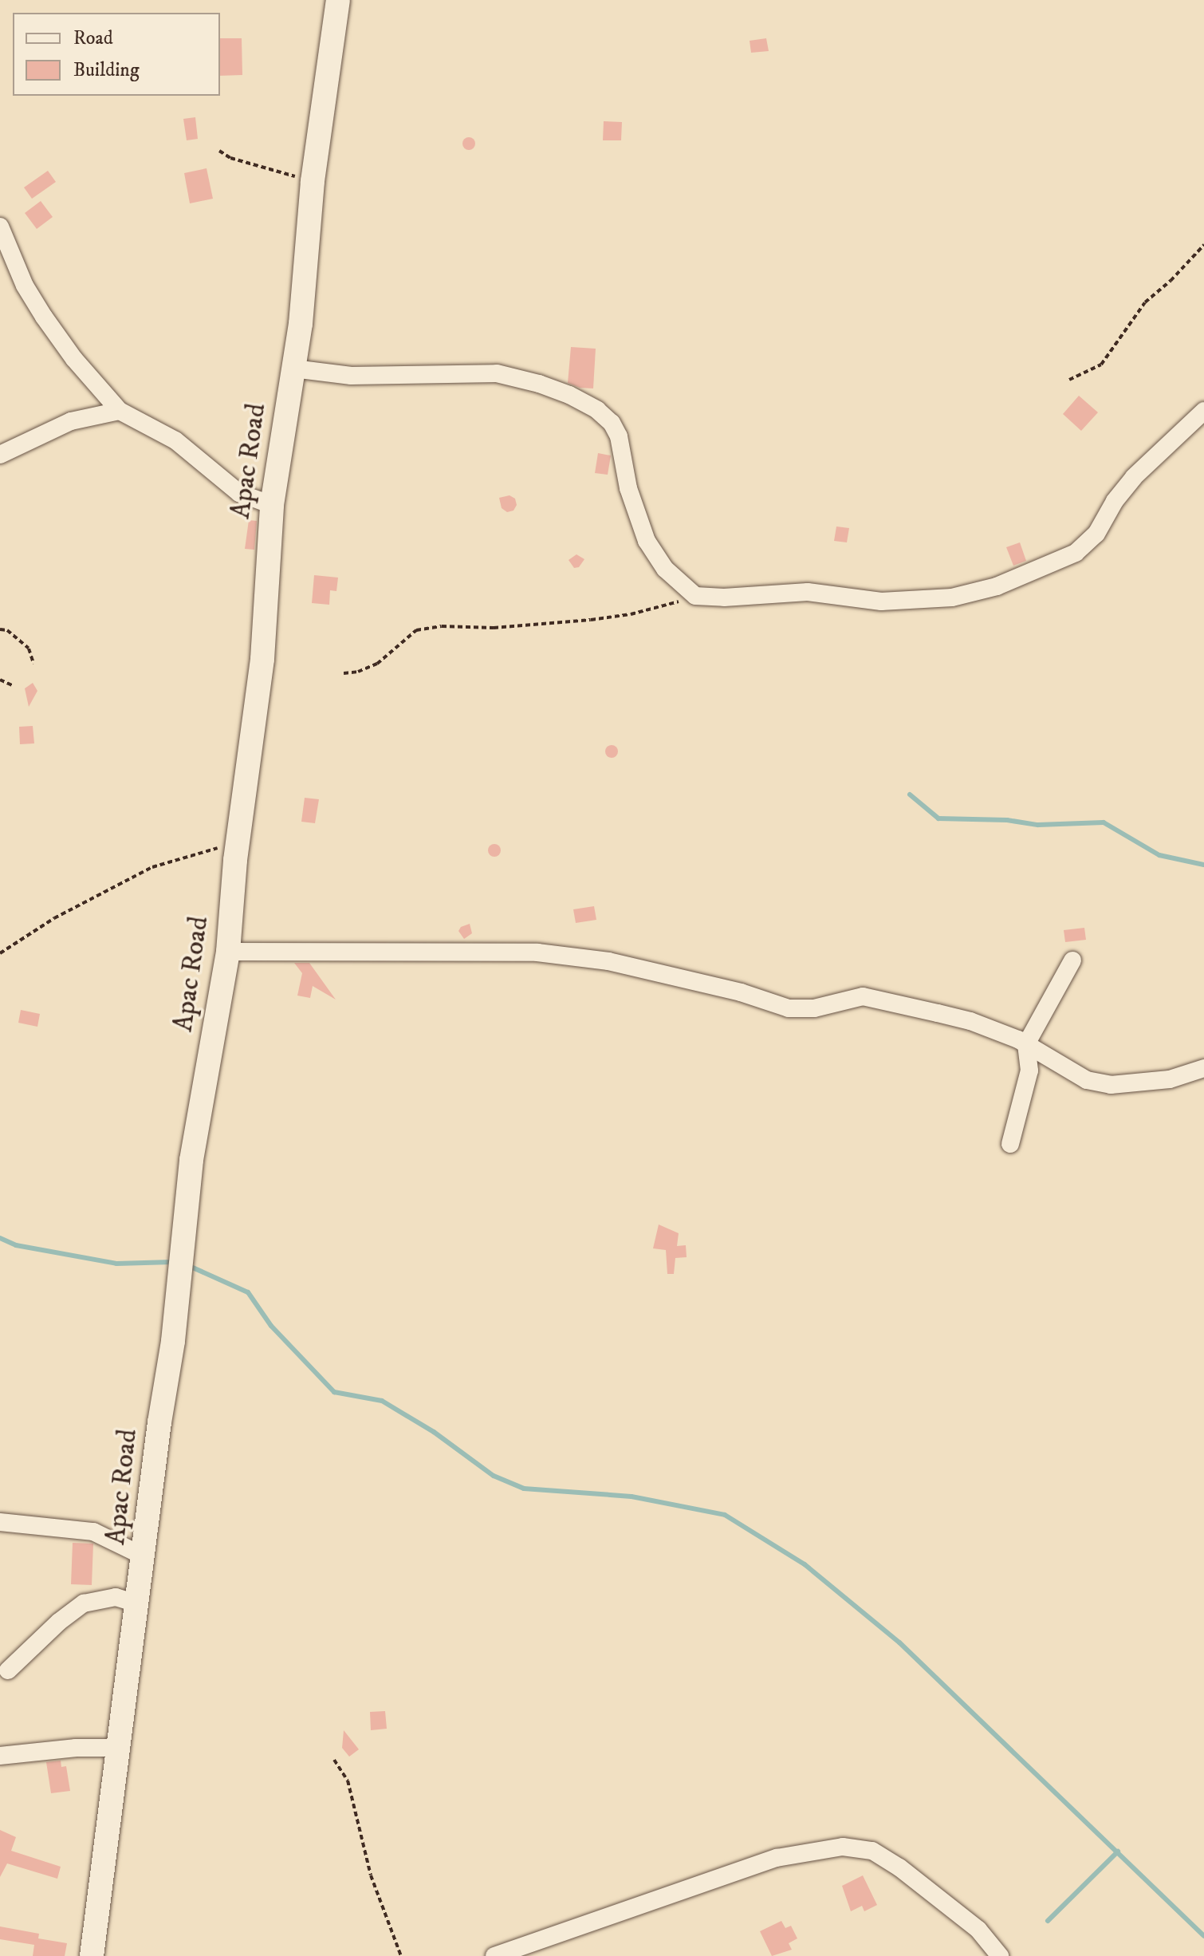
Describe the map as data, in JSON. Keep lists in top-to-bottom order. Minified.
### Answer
{"streets":{"main road":["Apac Road"]},"legend":["Road","Building"]}
